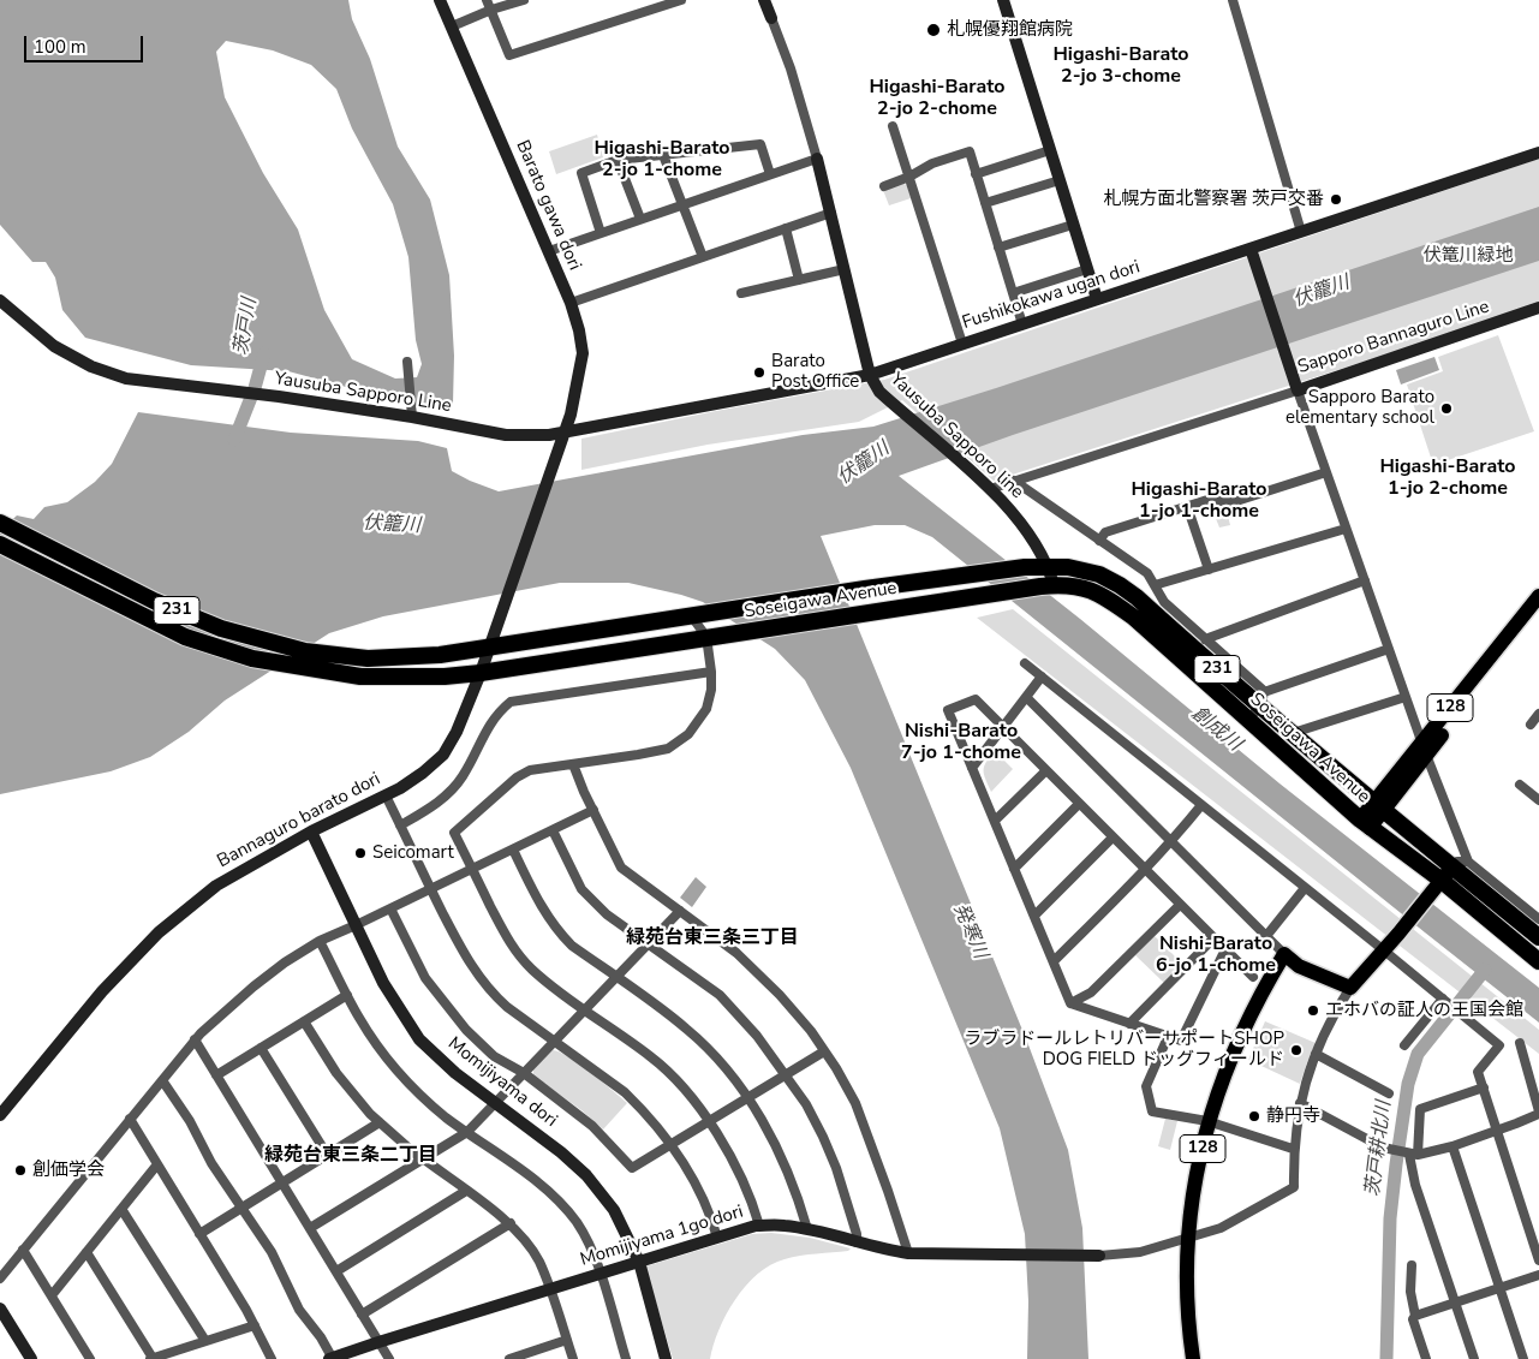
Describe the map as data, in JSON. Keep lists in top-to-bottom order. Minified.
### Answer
{"streets":{"highway":["Soseigawa Avenue","231"],"main road":["Barato gawa dori","Fushikokawa ugan dori","Sapporo Bannaguro Line","Yausuba Sapporo Line","Yausuba Sapporo line","128","Bannaguro barato dori","Momijiyama dori","Momijiyama 1go dori"]},"crossings":[["Barato gawa dori","Fushikokawa ugan dori"],["Barato gawa dori","Yausuba Sapporo Line"],["Barato gawa dori","Bannaguro barato dori"],["Fushikokawa ugan dori","Sapporo Bannaguro Line"],["Fushikokawa ugan dori","Yausuba Sapporo Line"],["Fushikokawa ugan dori","Yausuba Sapporo line"],["Fushikokawa ugan dori","Bannaguro barato dori"],["Yausuba Sapporo Line","Bannaguro barato dori"],["Yausuba Sapporo line","Soseigawa Avenue"],["Soseigawa Avenue","128"],["Soseigawa Avenue","Bannaguro barato dori"],["Bannaguro barato dori","Momijiyama dori"],["Momijiyama dori","Momijiyama 1go dori"]],"districts":["Higashi-Barato 2-jo 3-chome","Higashi-Barato 2-jo 2-chome","Higashi-Barato 2-jo 1-chome","Higashi-Barato 1-jo 2-chome","Higashi-Barato 1-jo 1-chome","Nishi-Barato 7-jo 1-chome","緑苑台東三条三丁目","Nishi-Barato 6-jo 1-chome","緑苑台東三条二丁目"],"water":["伏籠川","茨戸川","創成川","発寒川","茨戸耕北川"],"parks":["伏篭川緑地"],"places":["札幌優翔館病院","札幌方面北警察署 茨戸交番","Barato Post Office","Sapporo Barato elementary school","Seicomart","エホバの証人の王国会館","ラブラドールレトリバーサポートSHOP DOG FIELD ドッグフィールド","静円寺","創価学会"],"scale_bar":"100 m"}
